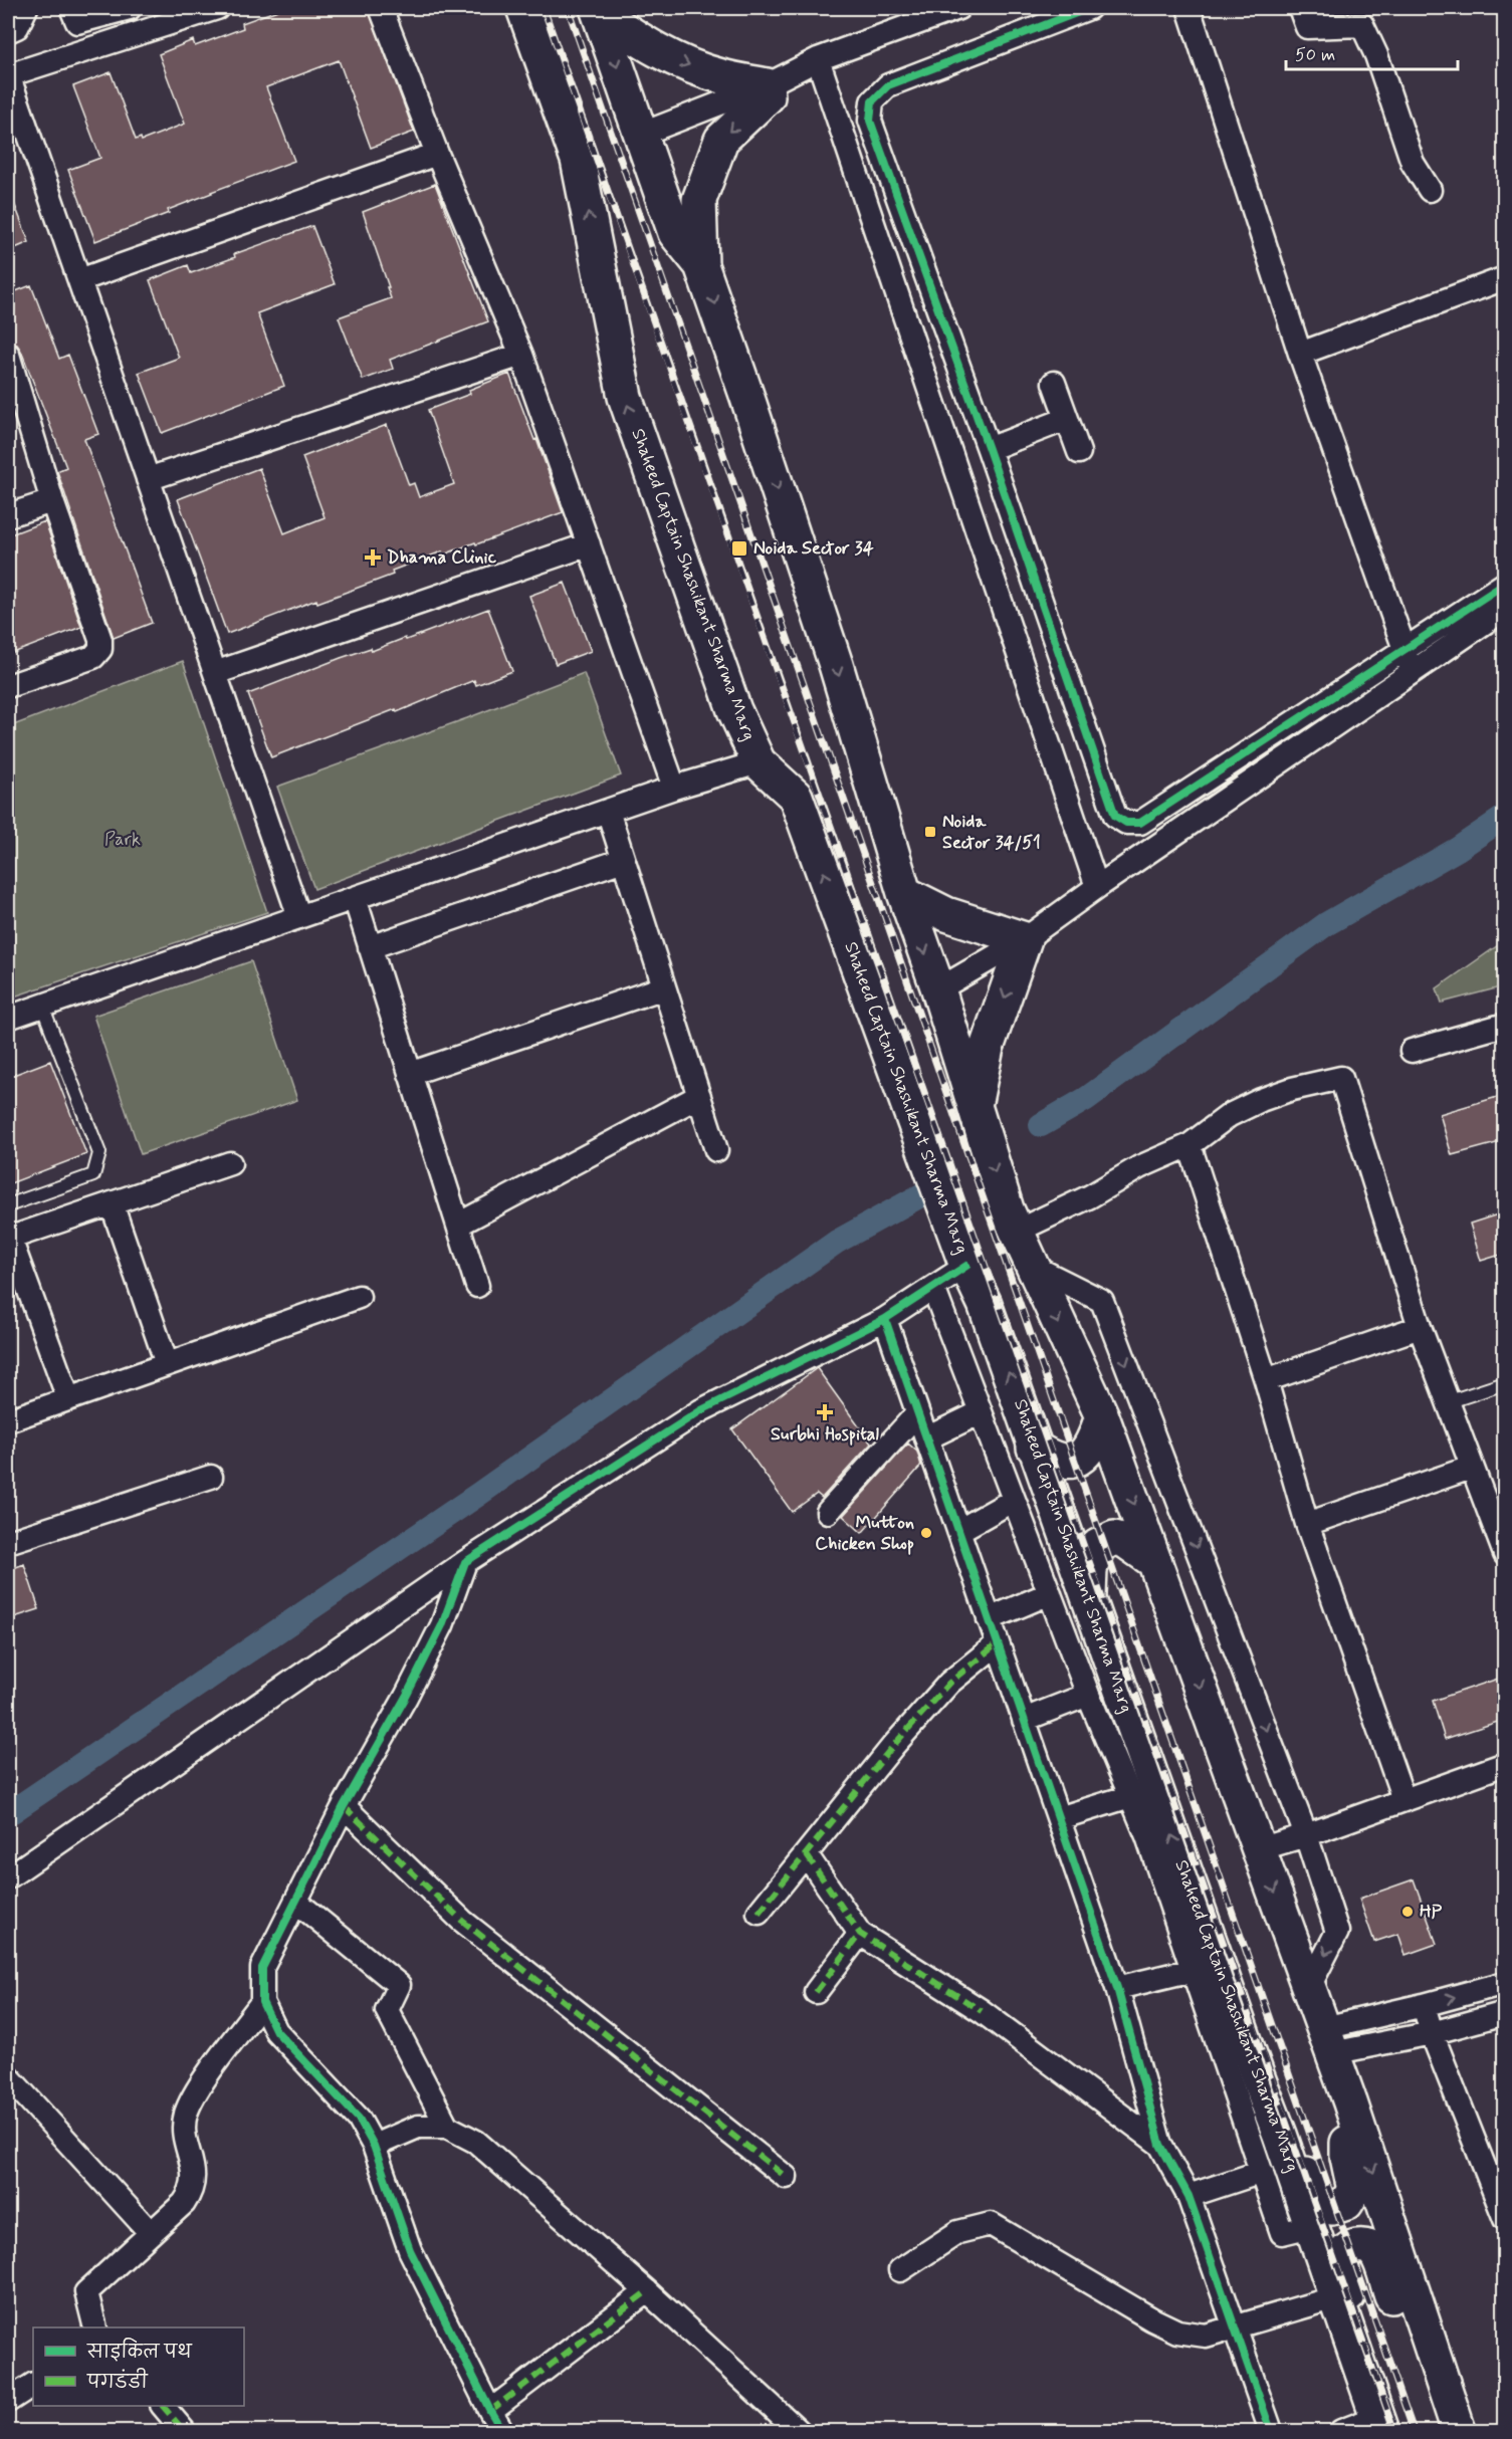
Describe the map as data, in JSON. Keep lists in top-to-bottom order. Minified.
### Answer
{"streets":{"main road":["Shaheed Captain Shashikant Sharma Marg"]},"parks":["Park"],"places":{"transit":["Noida Sector 34","Noida Sector 34/51"],"health":["Dhama Clinic","Surbhi Hospital"],"other":["Mutton Chicken Shop","HP"]},"legend":["साइकिल पथ","पगडंडी"],"scale_bar":"50 m"}
